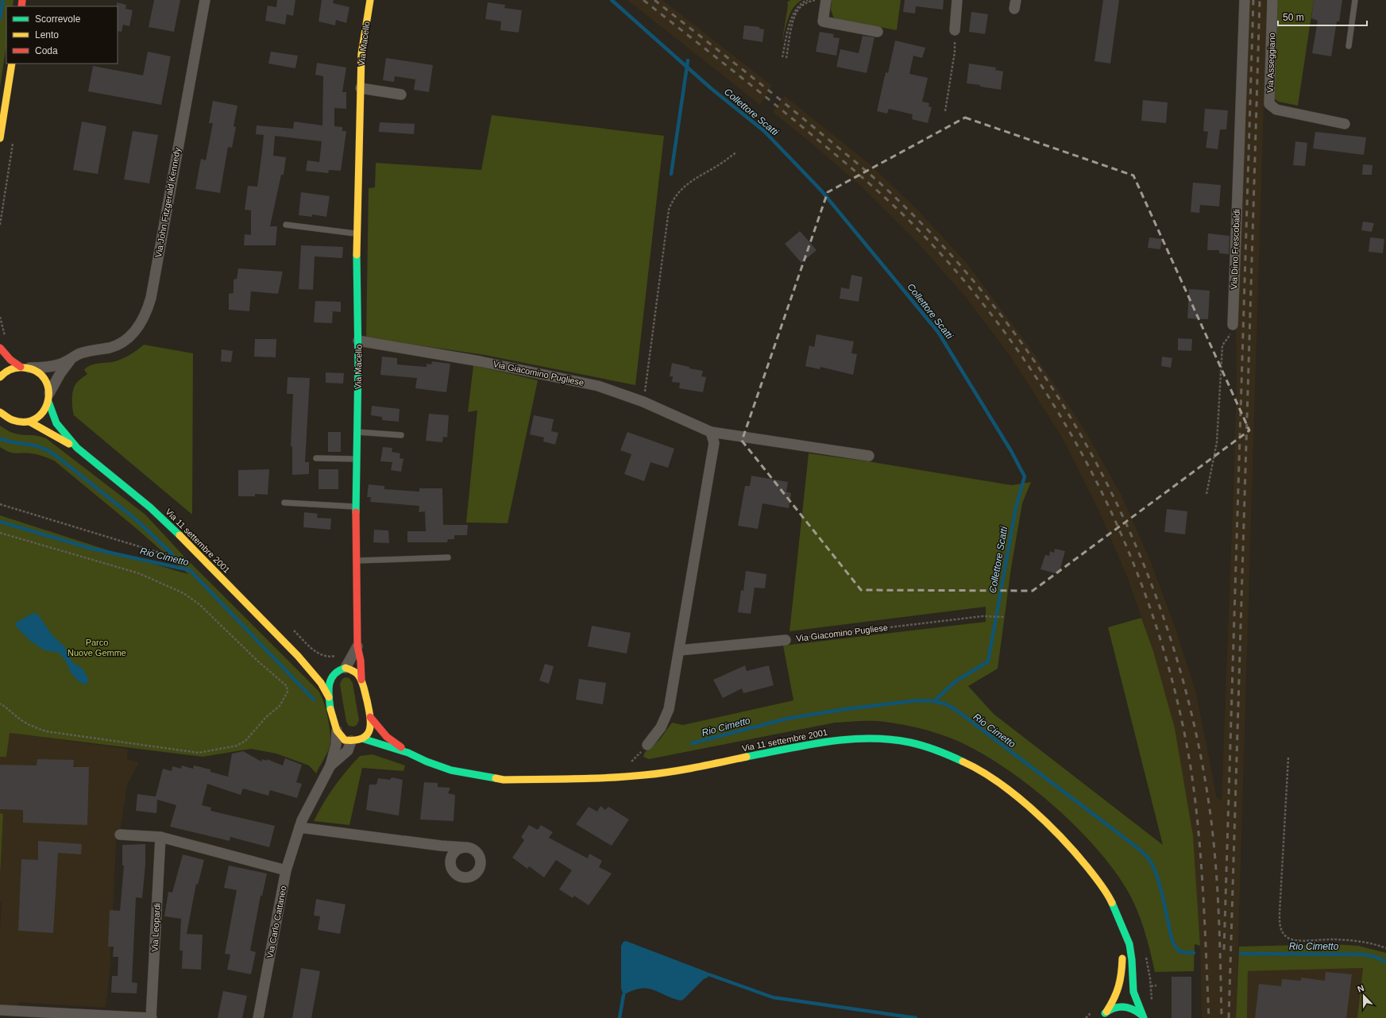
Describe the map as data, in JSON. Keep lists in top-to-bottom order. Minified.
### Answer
{"streets":{"main road":["Via Macello","Via 11 settembre 2001"],"street":["Via Asseggiano","Via John Fitzgerald Kennedy","Via Dino Frescobaldi","Via Giacomino Pugliese","Via Carlo Cattaneo","Via Leopardi"]},"crossings":[["Via Macello","Via Giacomino Pugliese"],["Via Macello","Via 11 settembre 2001"],["Via John Fitzgerald Kennedy","Via 11 settembre 2001"],["Via 11 settembre 2001","Via Carlo Cattaneo"]],"water":["Collettore Scatti","Rio Cimetto"],"parks":["Parco Nuove Gemme"],"legend":["Scorrevole","Lento","Coda"],"scale_bar":"50 m","north":"top"}
